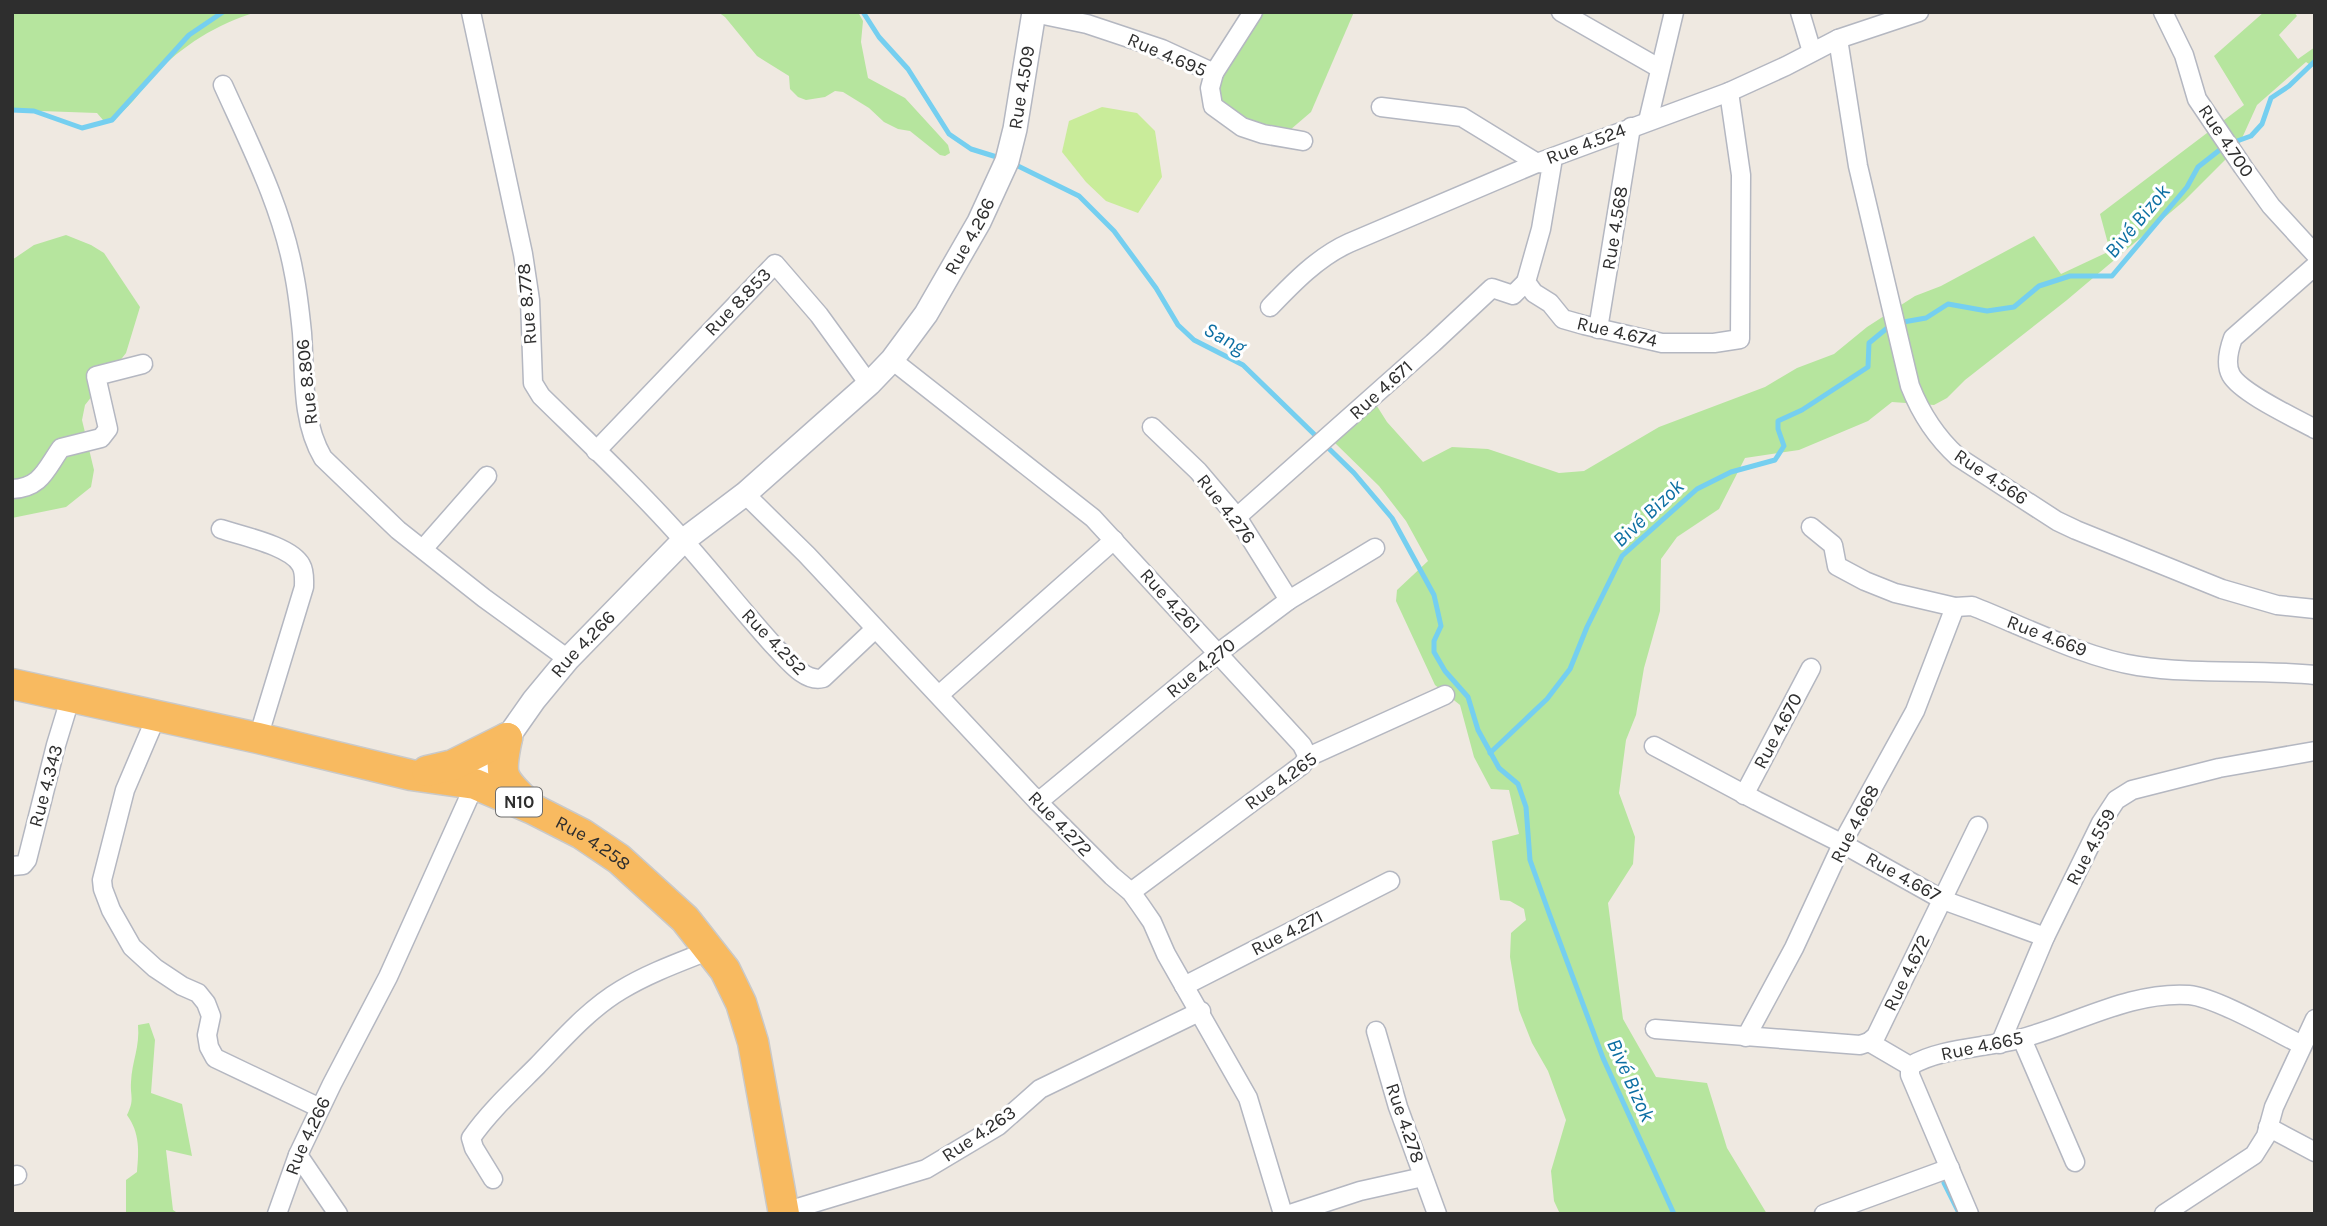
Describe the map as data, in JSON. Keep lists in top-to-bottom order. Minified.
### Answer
{"streets":{"highway":["N10","Rue 4.258"],"street":["Rue 4.695","Rue 4.509","Rue 4.700","Rue 4.524","Rue 4.568","Rue 4.266","Rue 8.853","Rue 8.778","Rue 4.674","Rue 8.806","Rue 4.671","Rue 4.566","Rue 4.276","Rue 4.261","Rue 4.669","Rue 4.252","Rue 4.270","Rue 4.670","Rue 4.265","Rue 4.343","Rue 4.272","Rue 4.668","Rue 4.559","Rue 4.667","Rue 4.271","Rue 4.672","Rue 4.665","Rue 4.278","Rue 4.263"]},"crossings":[["Rue 4.695","Rue 4.509"],["Rue 4.509","Rue 4.266"],["Rue 4.524","Rue 4.568"],["Rue 4.524","Rue 4.674"],["Rue 4.524","Rue 4.566"],["Rue 4.568","Rue 4.674"],["Rue 4.266","Rue 8.853"],["Rue 4.266","Rue 8.778"],["Rue 4.266","Rue 8.806"],["Rue 4.266","Rue 4.261"],["Rue 4.266","Rue 4.252"],["Rue 4.266","Rue 4.272"],["Rue 4.266","Rue 4.258"],["Rue 8.853","Rue 8.778"],["Rue 8.778","Rue 4.252"],["Rue 4.674","Rue 4.671"],["Rue 4.671","Rue 4.276"],["Rue 4.276","Rue 4.270"],["Rue 4.261","Rue 4.270"],["Rue 4.261","Rue 4.265"],["Rue 4.669","Rue 4.668"],["Rue 4.252","Rue 4.272"],["Rue 4.270","Rue 4.272"],["Rue 4.670","Rue 4.667"],["Rue 4.265","Rue 4.272"],["Rue 4.343","Rue 4.258"],["Rue 4.272","Rue 4.271"],["Rue 4.272","Rue 4.263"],["Rue 4.668","Rue 4.667"],["Rue 4.258","Rue 4.263"],["Rue 4.559","Rue 4.667"],["Rue 4.559","Rue 4.665"],["Rue 4.667","Rue 4.672"]],"water":["Bivé Bizok","Sang"]}
